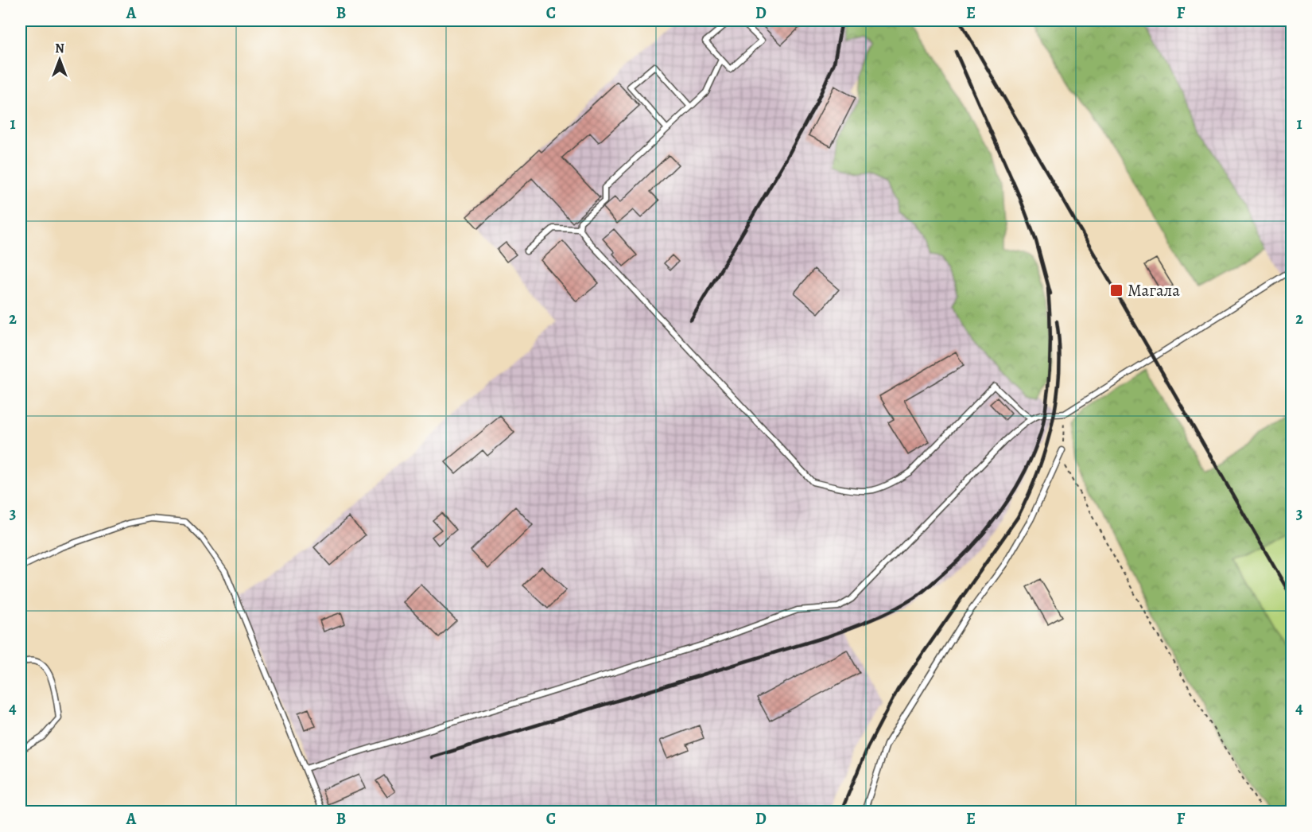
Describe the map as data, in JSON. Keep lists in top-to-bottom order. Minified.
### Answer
{"places":{"transit":["Магала"]},"north":"top","grid":{"columns":["A","B","C","D","E","F"],"rows":["1","2","3","4"]}}
